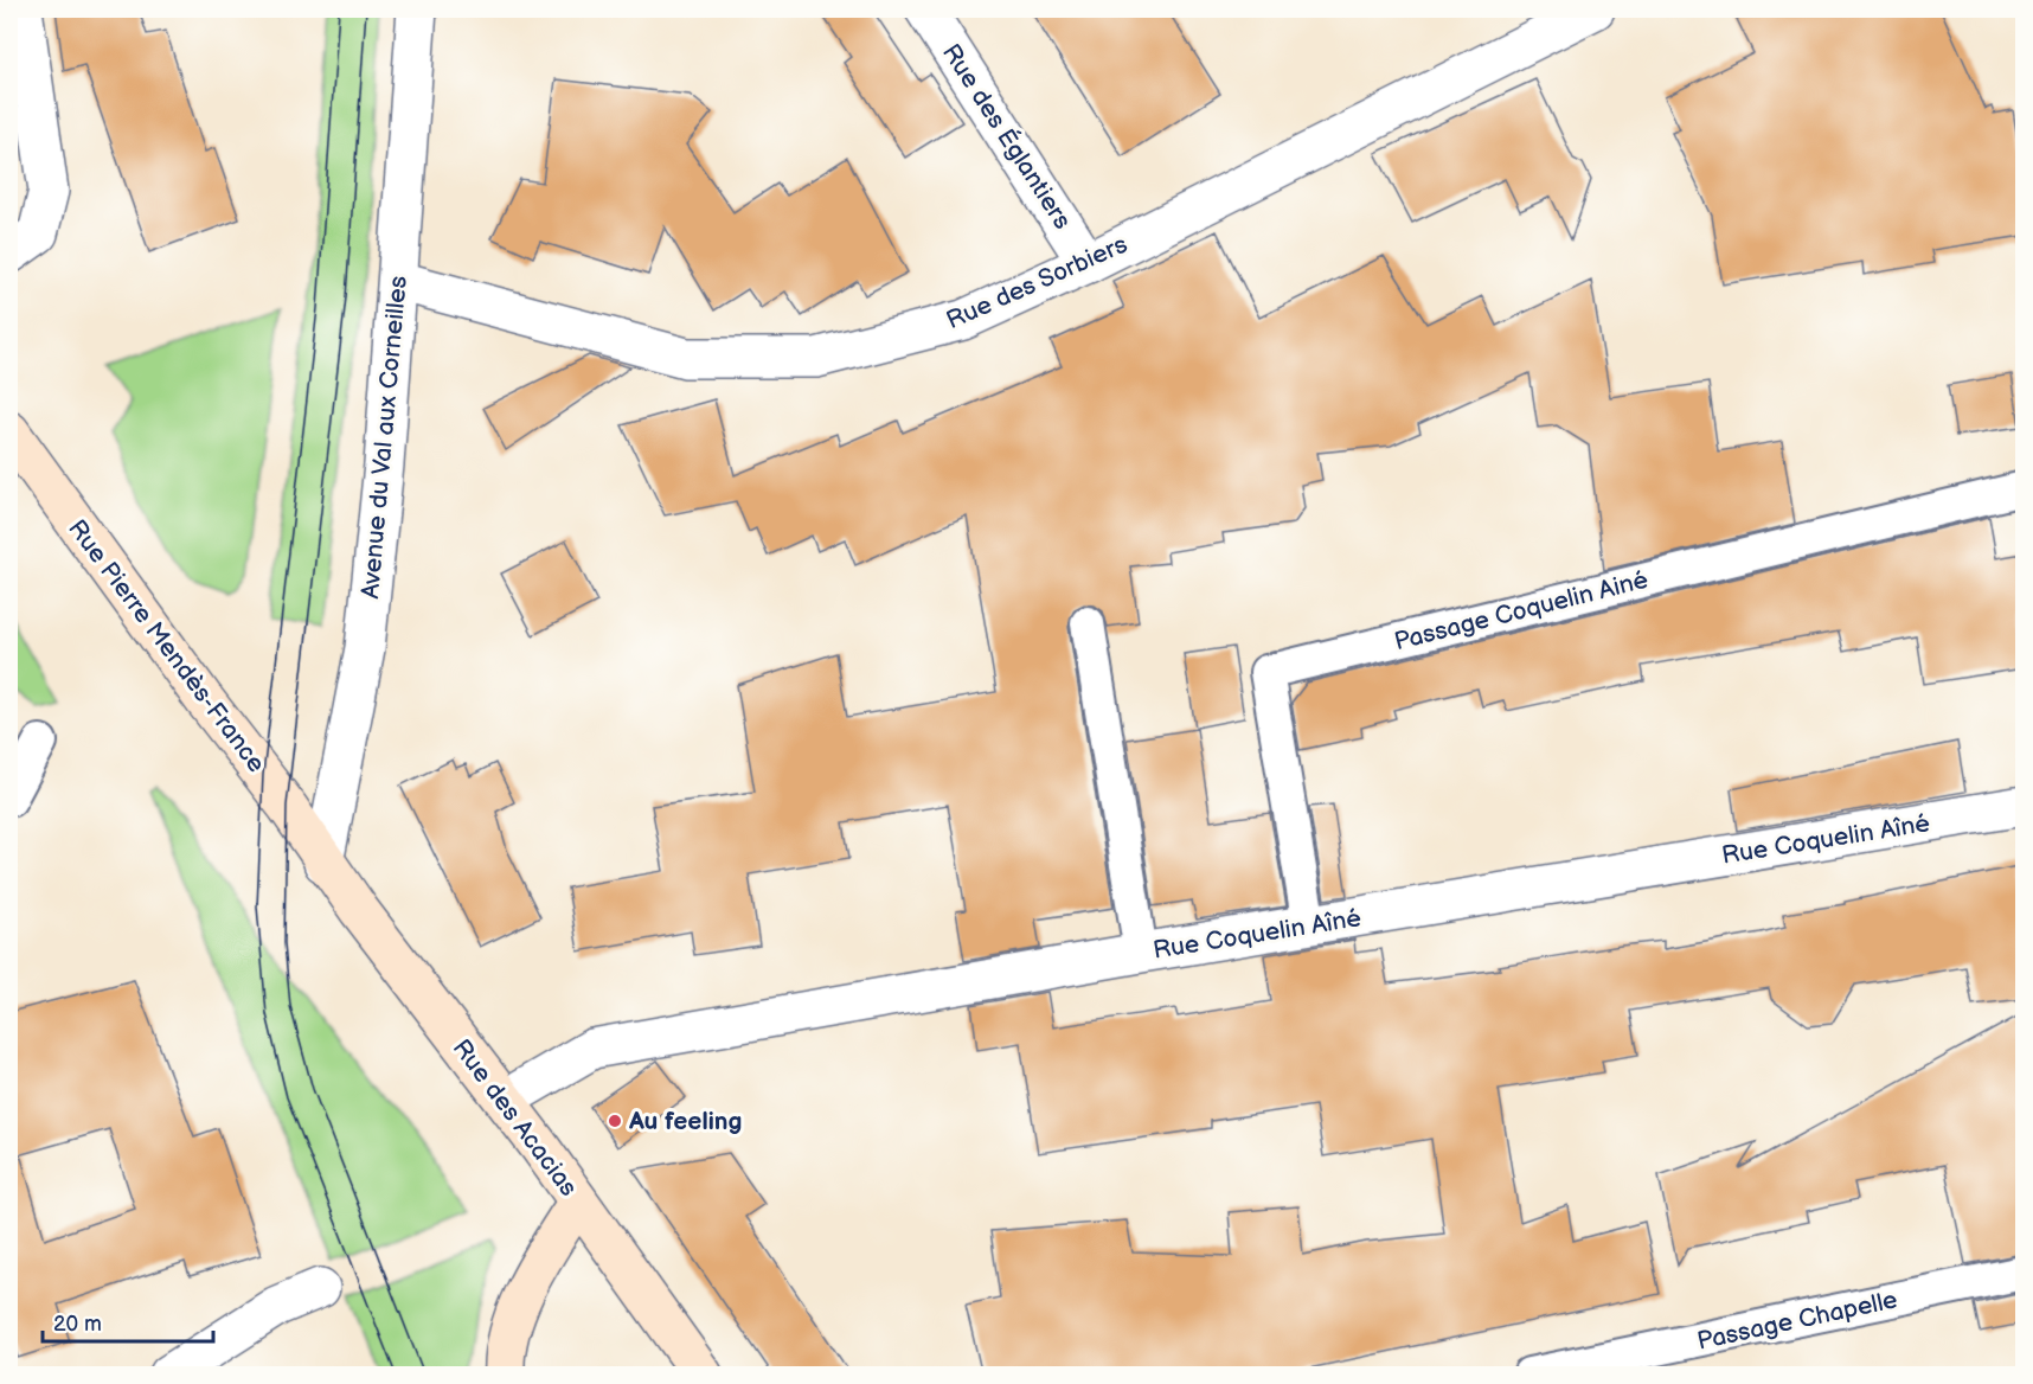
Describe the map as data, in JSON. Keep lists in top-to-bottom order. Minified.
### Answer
{"streets":{"main road":["Rue Pierre Mendès-France","Rue des Acacias"],"street":["Rue des Églantiers","Rue des Sorbiers","Avenue du Val aux Corneilles","Rue Coquelin Aîné"],"lane":["Passage Coquelin Ainé","Passage Chapelle"]},"crossings":[["Rue des Églantiers","Rue des Sorbiers"],["Rue des Sorbiers","Avenue du Val aux Corneilles"],["Avenue du Val aux Corneilles","Rue Pierre Mendès-France"],["Avenue du Val aux Corneilles","Rue des Acacias"],["Passage Coquelin Ainé","Rue Coquelin Aîné"],["Rue Pierre Mendès-France","Rue des Acacias"],["Rue Coquelin Aîné","Rue des Acacias"]],"places":["Au feeling"],"scale_bar":"20 m"}
